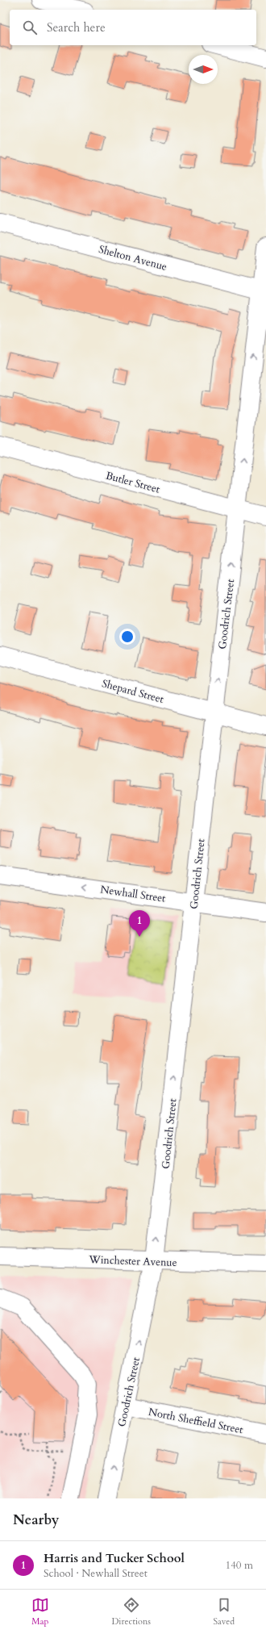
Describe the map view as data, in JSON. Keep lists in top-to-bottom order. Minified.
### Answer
{"streets":{"street":["Shelton Avenue","Butler Street","Goodrich Street","Shepard Street","Newhall Street","Winchester Avenue","North Sheffield Street"]},"crossings":[["Shelton Avenue","Goodrich Street"],["Butler Street","Goodrich Street"],["Goodrich Street","Shepard Street"],["Goodrich Street","Newhall Street"],["Goodrich Street","Winchester Avenue"],["Goodrich Street","North Sheffield Street"]],"one_way":["Goodrich Street","Newhall Street"],"north":"right","page":{"search":"Search here","pins":"1","heading":"Nearby","list":[{"mark":"1","name":"Harris and Tucker School","note":"School · Newhall Street","value":"140 m"}],"nav":["Map","Directions","Saved"]}}
